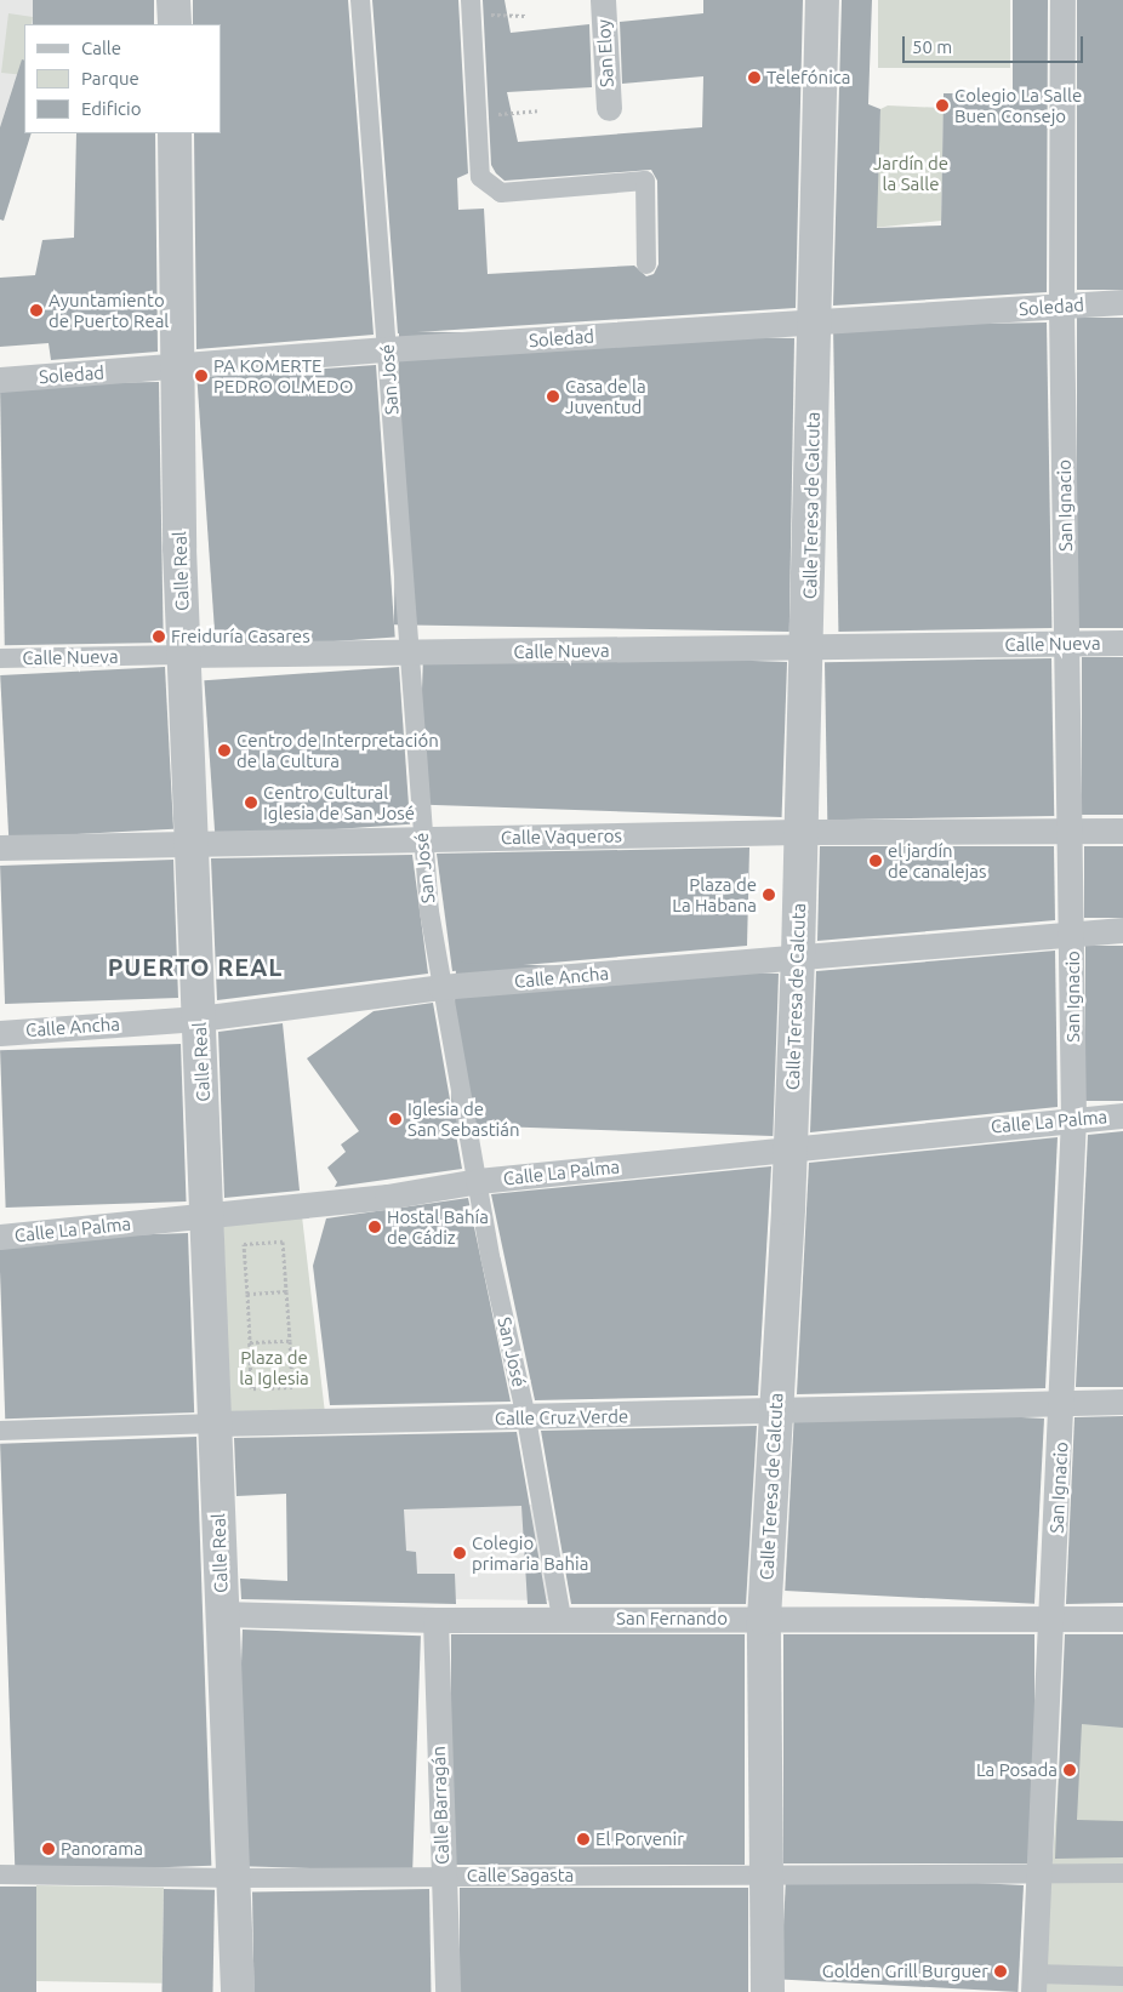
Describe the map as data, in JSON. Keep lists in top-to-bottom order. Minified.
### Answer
{"streets":{"street":["San Eloy","Soledad","San José","Calle Teresa de Calcuta","San Ignacio","Calle Real","Calle Nueva","Calle Vaqueros","Calle Ancha","Calle La Palma","Calle Cruz Verde","San Fernando","Calle Barragán","Calle Sagasta"]},"crossings":[["Soledad","San José"],["Soledad","Calle Teresa de Calcuta"],["Soledad","San Ignacio"],["Soledad","Calle Real"],["San José","Calle Nueva"],["San José","Calle Vaqueros"],["San José","Calle Ancha"],["San José","Calle La Palma"],["San José","Calle Cruz Verde"],["San José","San Fernando"],["Calle Teresa de Calcuta","Calle Nueva"],["Calle Teresa de Calcuta","Calle Vaqueros"],["Calle Teresa de Calcuta","Calle Ancha"],["Calle Teresa de Calcuta","Calle La Palma"],["Calle Teresa de Calcuta","Calle Cruz Verde"],["Calle Teresa de Calcuta","San Fernando"],["Calle Teresa de Calcuta","Calle Sagasta"],["San Ignacio","Calle Nueva"],["San Ignacio","Calle Vaqueros"],["San Ignacio","Calle Ancha"],["San Ignacio","Calle La Palma"],["San Ignacio","Calle Cruz Verde"],["San Ignacio","San Fernando"],["San Ignacio","Calle Sagasta"],["Calle Real","Calle Nueva"],["Calle Real","Calle Vaqueros"],["Calle Real","Calle Ancha"],["Calle Real","Calle La Palma"],["Calle Real","Calle Cruz Verde"],["Calle Real","San Fernando"],["Calle Real","Calle Sagasta"],["San Fernando","Calle Barragán"],["Calle Barragán","Calle Sagasta"]],"districts":["PUERTO REAL"],"parks":["Jardín de la Salle","Plaza de la Iglesia"],"places":["Telefónica","Colegio La Salle Buen Consejo","Ayuntamiento de Puerto Real","PA KOMERTE PEDRO OLMEDO","Casa de la Juventud","Freiduría Casares","Centro de Interpretación de la Cultura","Centro Cultural Iglesia de San José","el jardín de canalejas","Plaza de La Habana","Iglesia de San Sebastián","Hostal Bahía de Cádiz","Colegio primaria Bahia","La Posada","El Porvenir","Panorama","Golden Grill Burguer"],"legend":["Calle","Parque","Edificio"],"scale_bar":"50 m"}
